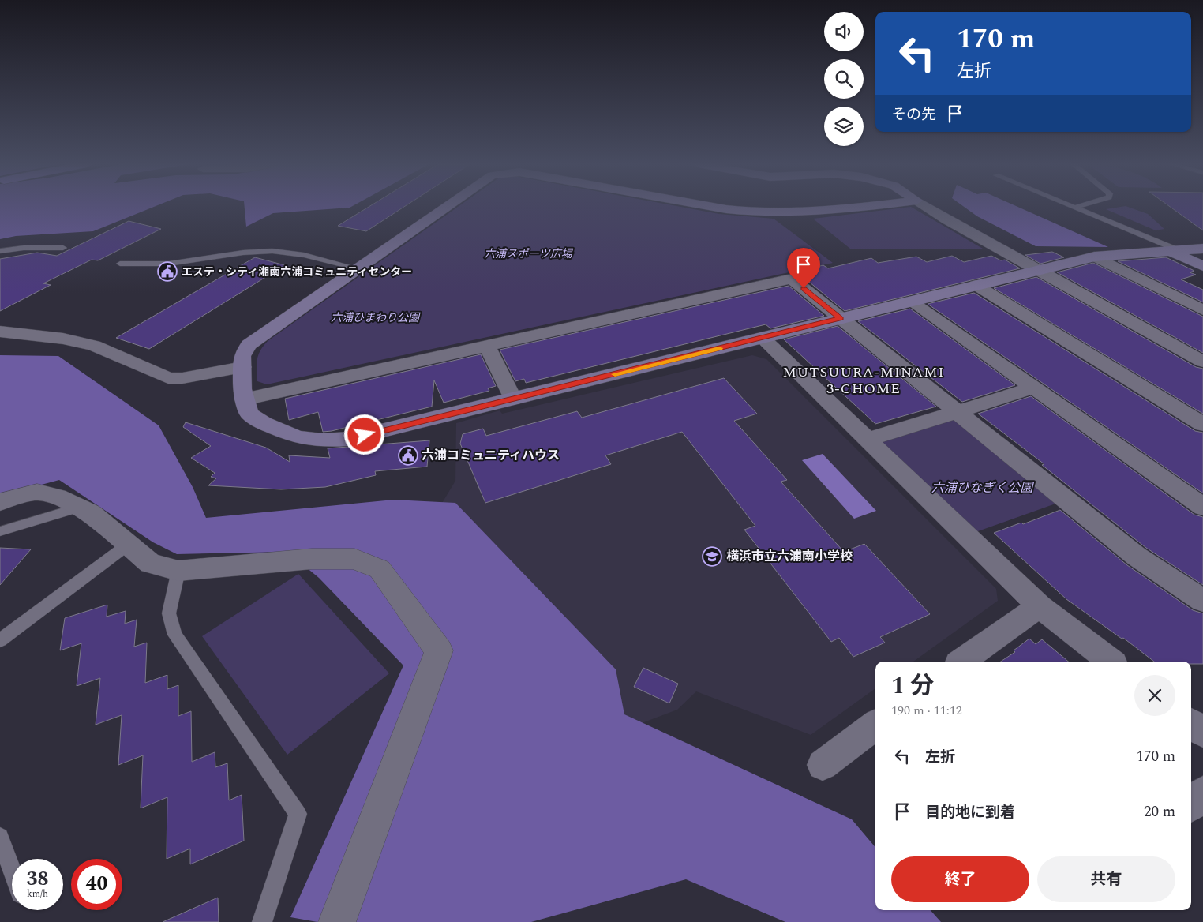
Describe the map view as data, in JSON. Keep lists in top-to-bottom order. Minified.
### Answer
{"districts":["MUTSUURA-MINAMI 3-CHOME"],"parks":["六浦スポーツ広場","六浦ひまわり公園","六浦ひなぎく公園"],"places":{"public building":["エステ・シティ湘南六浦コミュニティセンター","六浦コミュニティハウス"],"school or university":["横浜市立六浦南小学校"]},"page":{"turn":["170 m","左折"],"then":"その先","heading":["1 分","190 m · 11:12"],"list":[{"name":"左折","value":"170 m"},{"name":"目的地に到着","value":"20 m"}],"buttons":["終了","共有"],"speed":"38 km/h","limit":"40"}}
